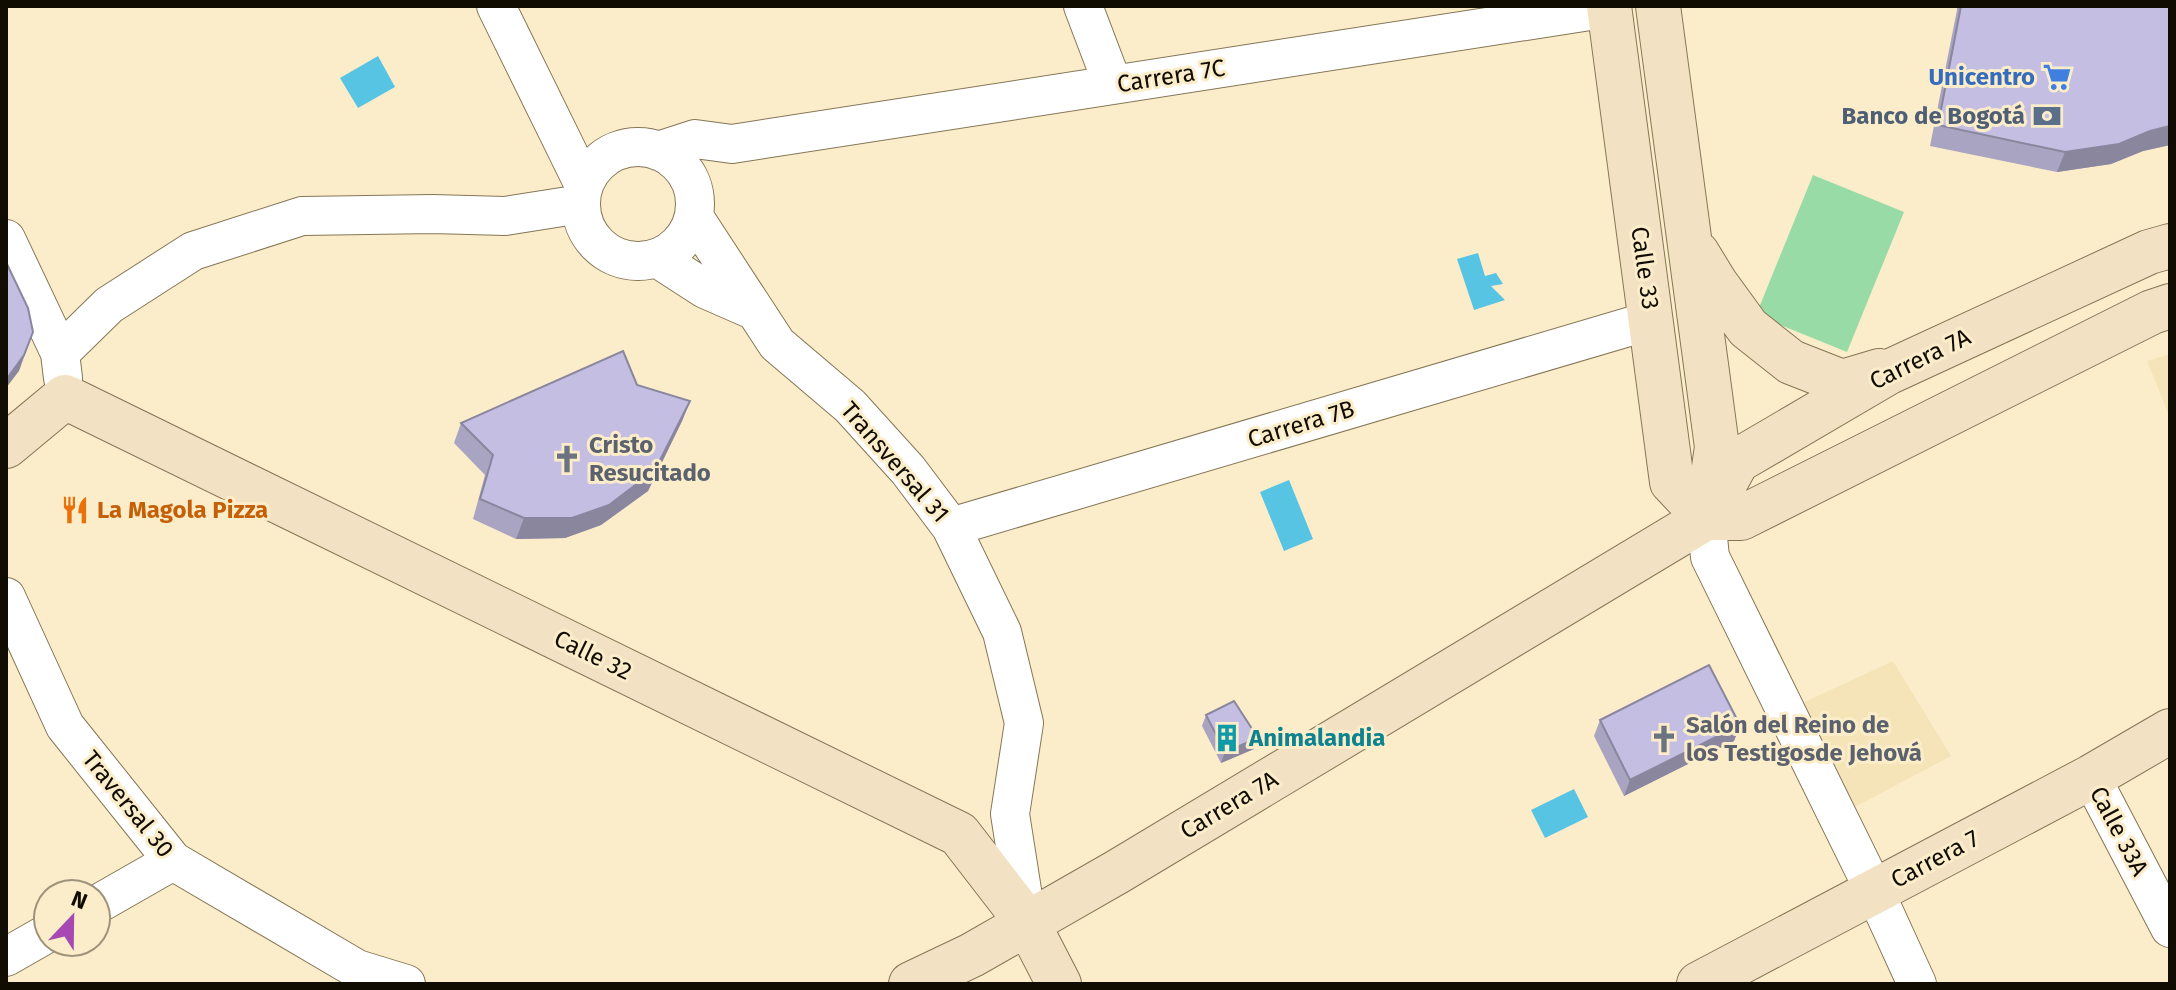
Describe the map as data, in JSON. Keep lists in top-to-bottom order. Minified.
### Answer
{"streets":{"street":["Carrera 7C","Calle 33","Carrera 7A","Carrera 7B","Transversal 31","Calle 32","Traversal 30","Calle 33A","Carrera 7"]},"crossings":[["Carrera 7C","Calle 33"],["Carrera 7C","Transversal 31"],["Calle 33","Carrera 7A"],["Calle 33","Carrera 7B"],["Calle 33","Carrera 7"],["Carrera 7A","Transversal 31"],["Carrera 7A","Calle 32"],["Carrera 7B","Transversal 31"],["Transversal 31","Calle 32"],["Calle 33A","Carrera 7"]],"places":{"supermarket":["Unicentro"],"bank":["Banco de Bogotá"],"church":["Cristo Resucitado","Salón del Reino de los Testigosde Jehová"],"restaurant":["La Magola Pizza"],"building":["Animalandia"]},"north":"top"}
